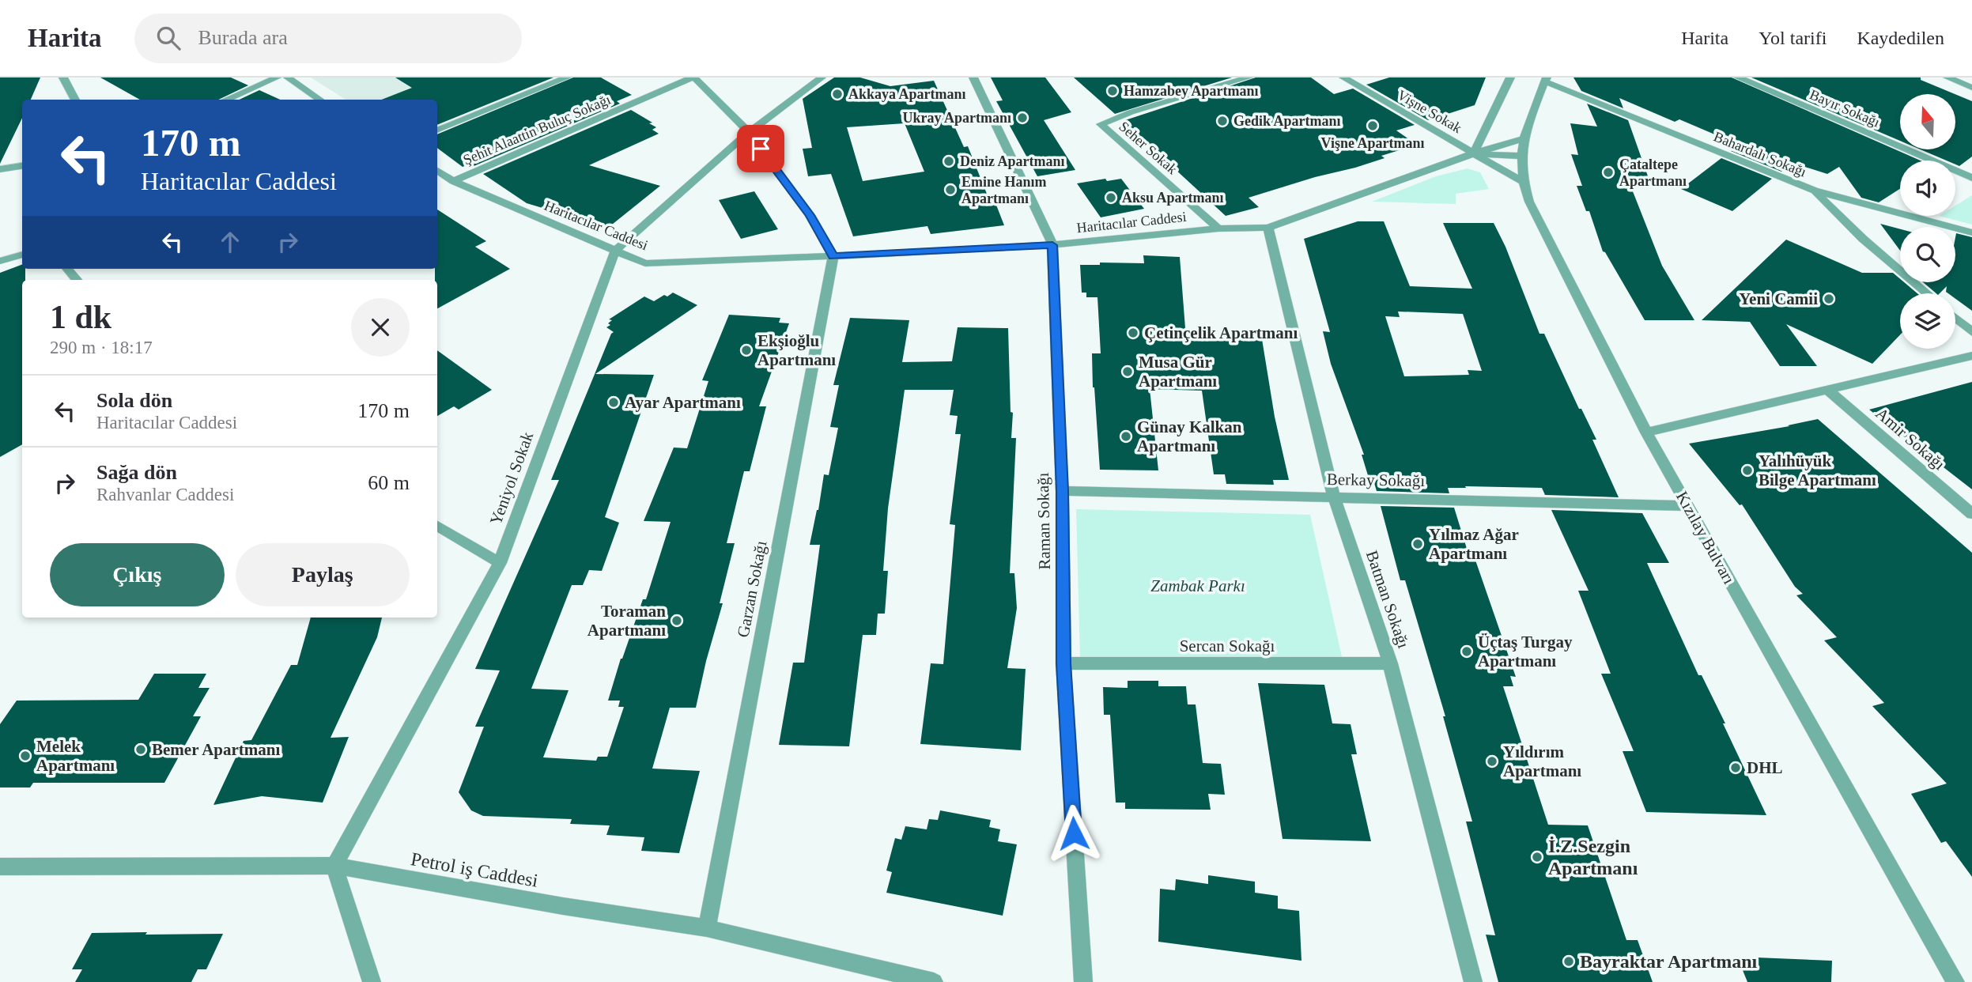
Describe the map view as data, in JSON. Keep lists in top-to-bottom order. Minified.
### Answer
{"streets":{"street":["Bayır Sokağı","Vişne Sokak","Şehit Alaattin Buluç Sokağı","Seher Sokak","Bahardalı Sokağı","Haritacılar Caddesi","Amir Sokağı","Yeniyol Sokak","Berkay Sokağı","Raman Sokağı","Kızılay Bulvarı","Garzan Sokağı","Batman Sokağı","Sercan Sokağı","Petrol iş Caddesi"]},"crossings":[["Vişne Sokak","Haritacılar Caddesi"],["Vişne Sokak","Kızılay Bulvarı"],["Şehit Alaattin Buluç Sokağı","Haritacılar Caddesi"],["Seher Sokak","Haritacılar Caddesi"],["Bahardalı Sokağı","Kızılay Bulvarı"],["Haritacılar Caddesi","Yeniyol Sokak"],["Haritacılar Caddesi","Raman Sokağı"],["Haritacılar Caddesi","Kızılay Bulvarı"],["Haritacılar Caddesi","Garzan Sokağı"],["Haritacılar Caddesi","Batman Sokağı"],["Yeniyol Sokak","Petrol iş Caddesi"],["Berkay Sokağı","Raman Sokağı"],["Berkay Sokağı","Kızılay Bulvarı"],["Berkay Sokağı","Batman Sokağı"],["Raman Sokağı","Sercan Sokağı"],["Garzan Sokağı","Petrol iş Caddesi"],["Batman Sokağı","Sercan Sokağı"]],"parks":["Zambak Parkı"],"places":["Hamzabey Apartmanı","Akkaya Apartmanı","Ukray Apartmanı","Gedik Apartmanı","Vişne Apartmanı","Deniz Apartmanı","Çataltepe Apartmanı","Emine Hanım Apartmanı","Aksu Apartmanı","Yeni Camii","Çetinçelik Apartmanı","Ekşioğlu Apartmanı","Musa Gür Apartmanı","Ayar Apartmanı","Günay Kalkan Apartmanı","Yalıhüyük Bilge Apartmanı","Yılmaz Ağar Apartmanı","Toraman Apartmanı","Üçtaş Turgay Apartmanı","Bemer Apartmanı","Melek Apartmanı","Yıldırım Apartmanı","DHL","İ.Z.Sezgin Apartmanı","Bayraktar Apartmanı"],"north":"top","page":{"header":"Harita","search":"Burada ara","nav":["Harita","Yol tarifi","Kaydedilen"],"turn":["170 m","Haritacılar Caddesi"],"heading":["1 dk","290 m · 18:17"],"list":[{"name":"Sola dön","note":"Haritacılar Caddesi","value":"170 m"},{"name":"Sağa dön","note":"Rahvanlar Caddesi","value":"60 m"}],"buttons":["Çıkış","Paylaş"]}}
